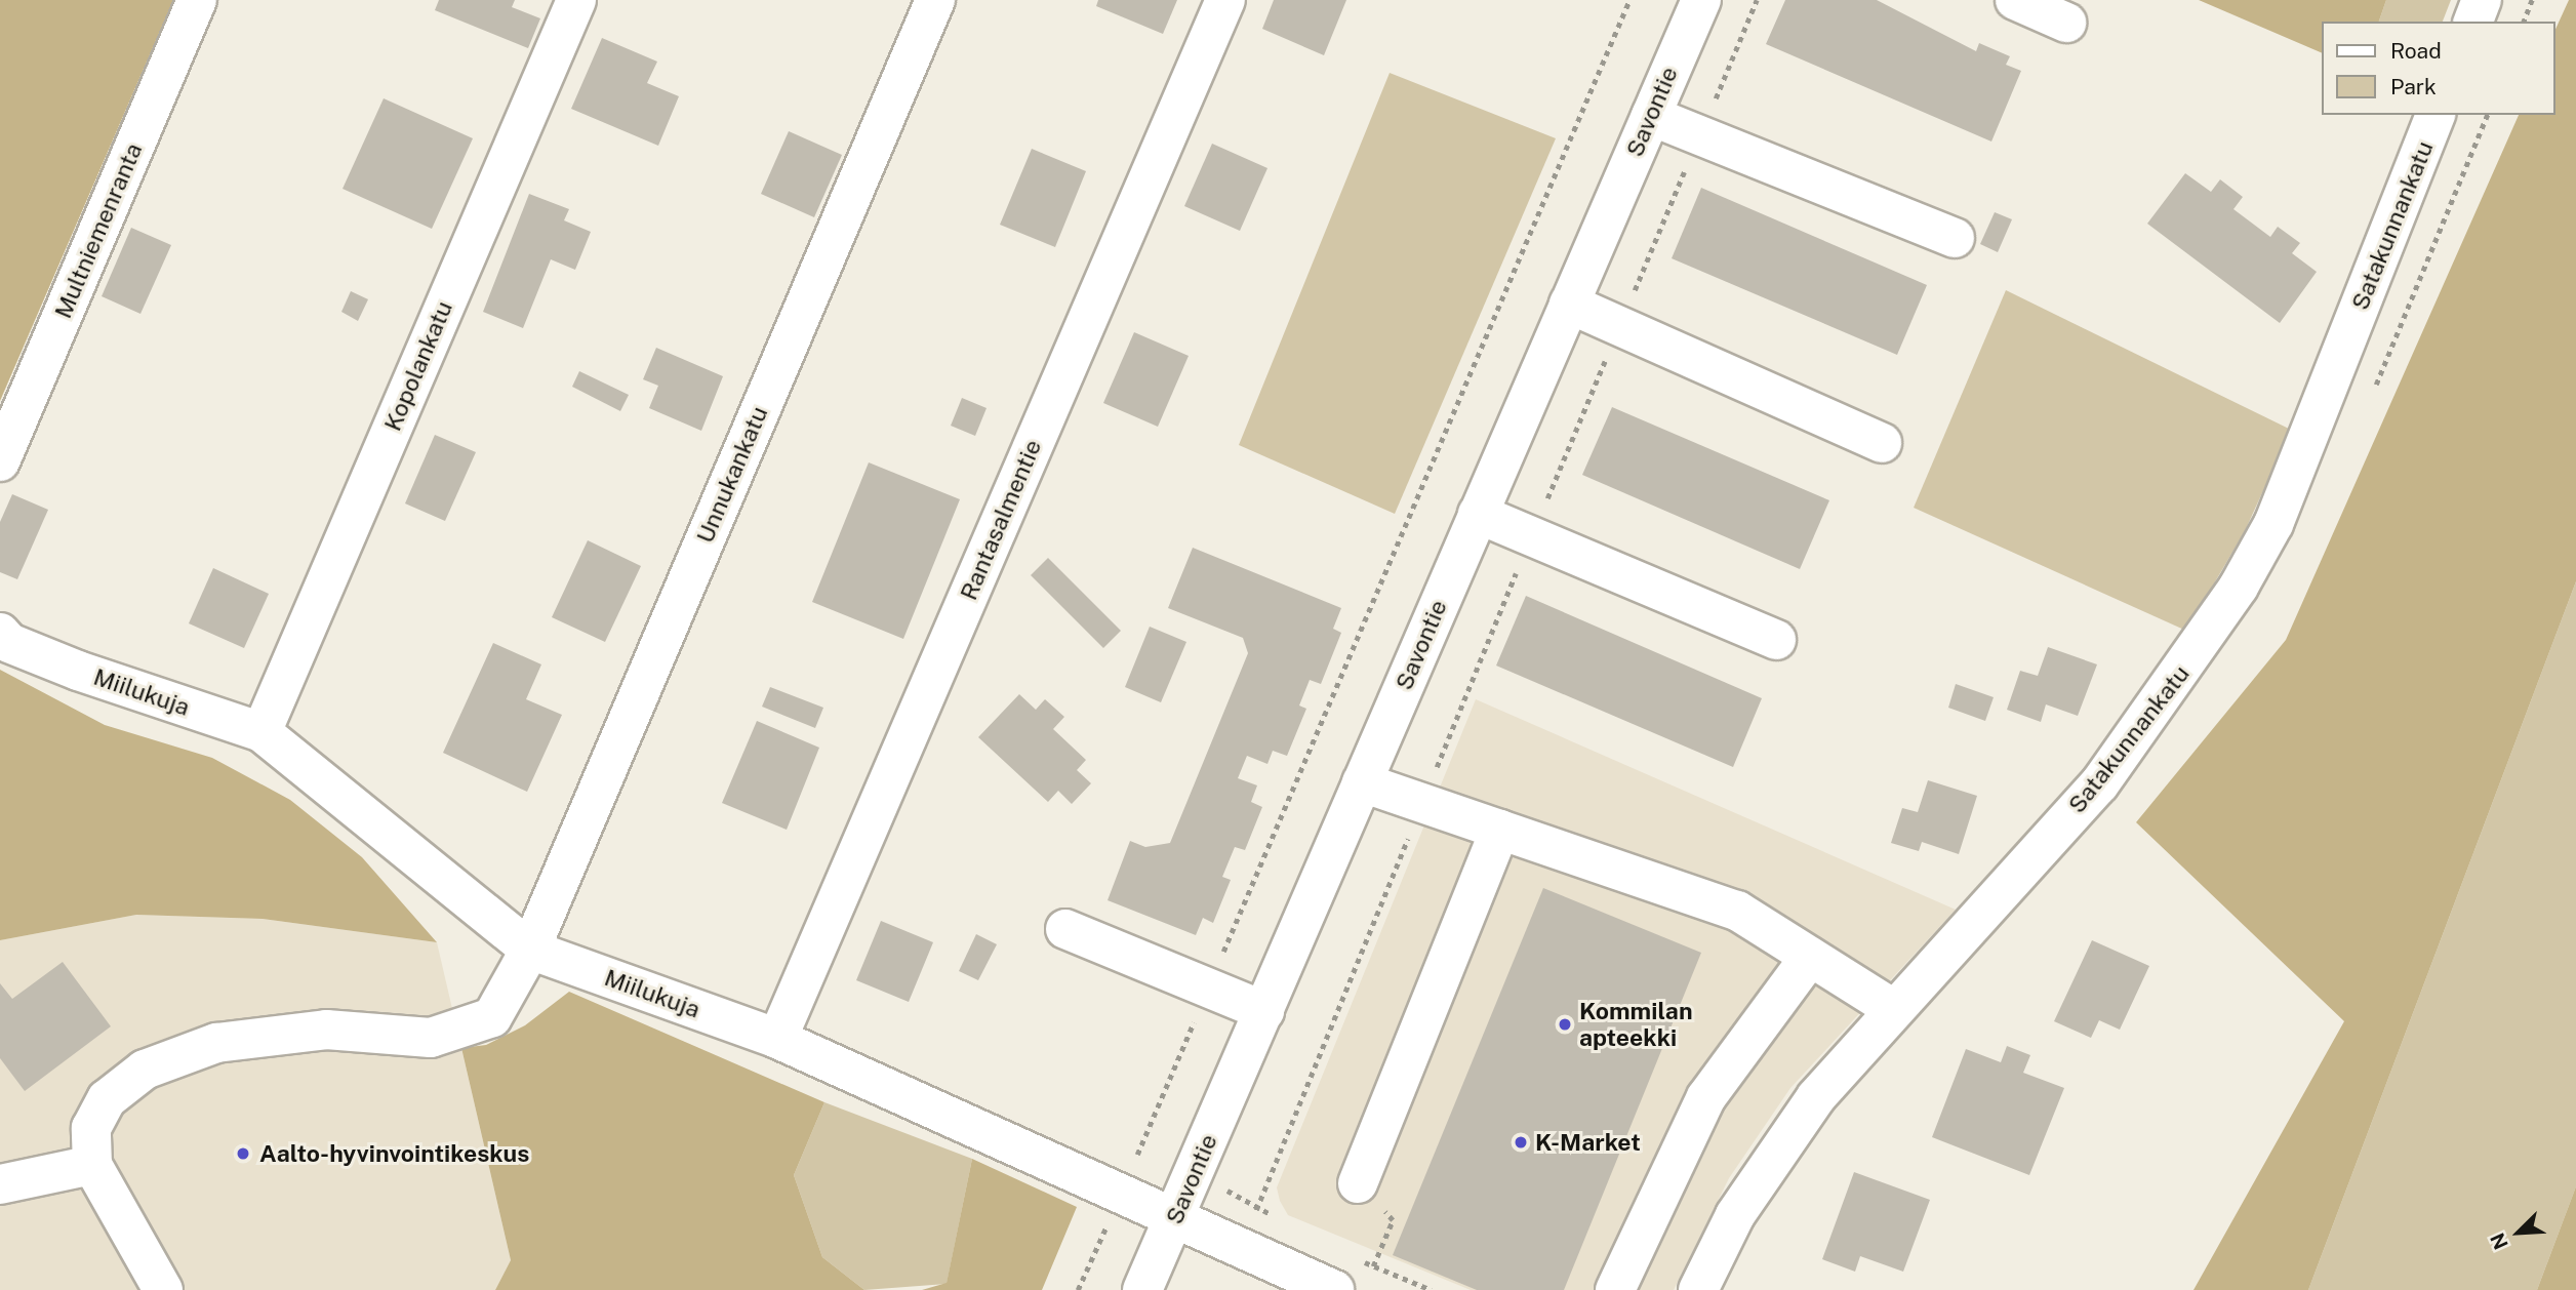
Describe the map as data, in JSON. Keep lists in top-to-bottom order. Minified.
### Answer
{"streets":{"street":["Savontie","Satakunnankatu","Multniemenranta","Kopolankatu","Unnukankatu","Rantasalmentie","Miilukuja"]},"crossings":[["Savontie","Miilukuja"],["Kopolankatu","Miilukuja"],["Unnukankatu","Miilukuja"],["Rantasalmentie","Miilukuja"]],"places":["Kommilan apteekki","K-Market","Aalto-hyvinvointikeskus"],"legend":["Road","Park"],"north":"bottom left"}
